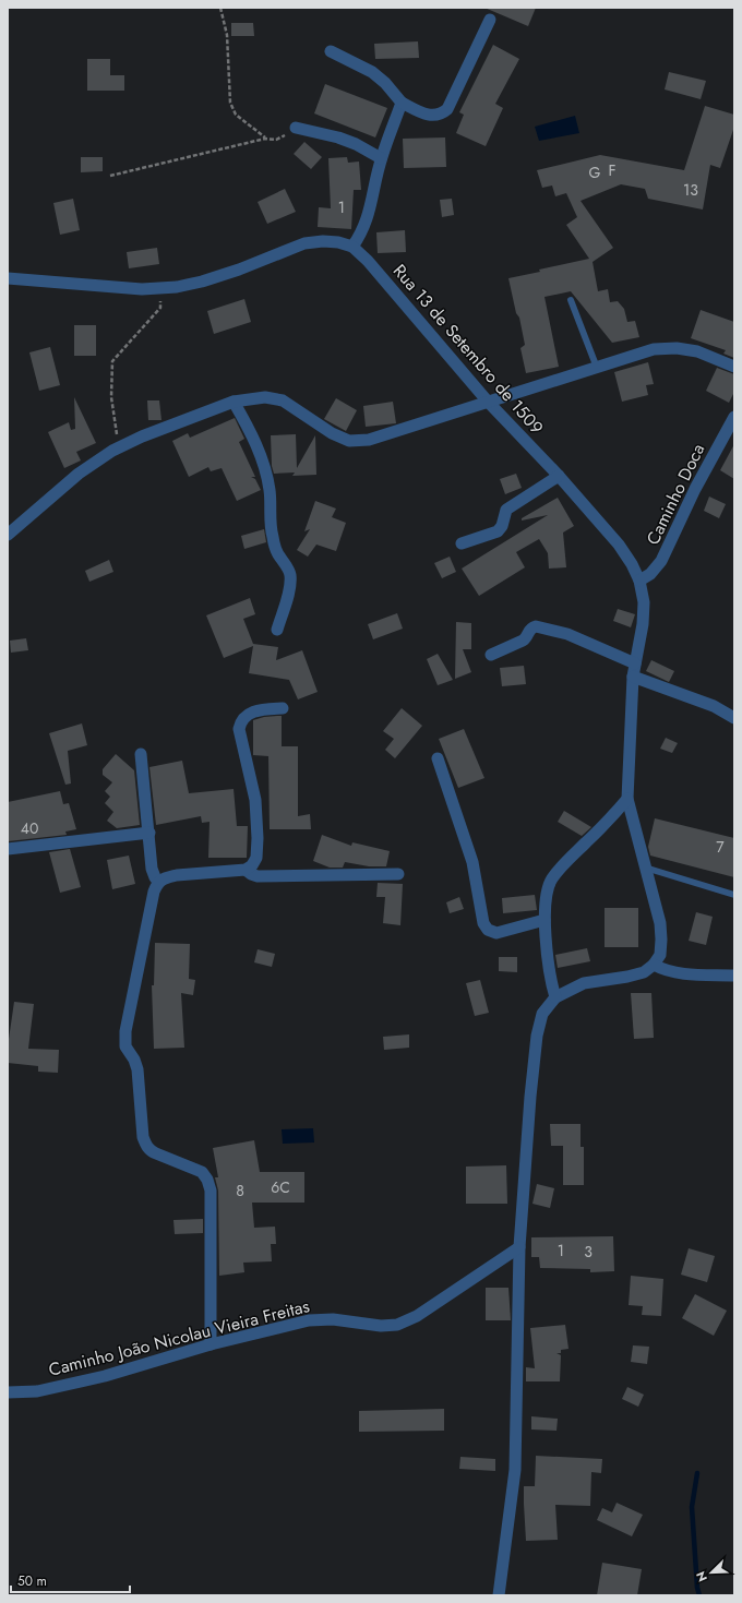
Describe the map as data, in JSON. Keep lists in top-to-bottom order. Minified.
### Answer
{"streets":{"street":["Rua 13 de Setembro de 1509","Caminho Doca","Caminho João Nicolau Vieira Freitas"]},"crossings":[["Rua 13 de Setembro de 1509","Caminho Doca"]],"house_numbers":["F","G","13","1","40","7","6C","8","1","3"],"scale_bar":"50 m","north":"bottom left"}
